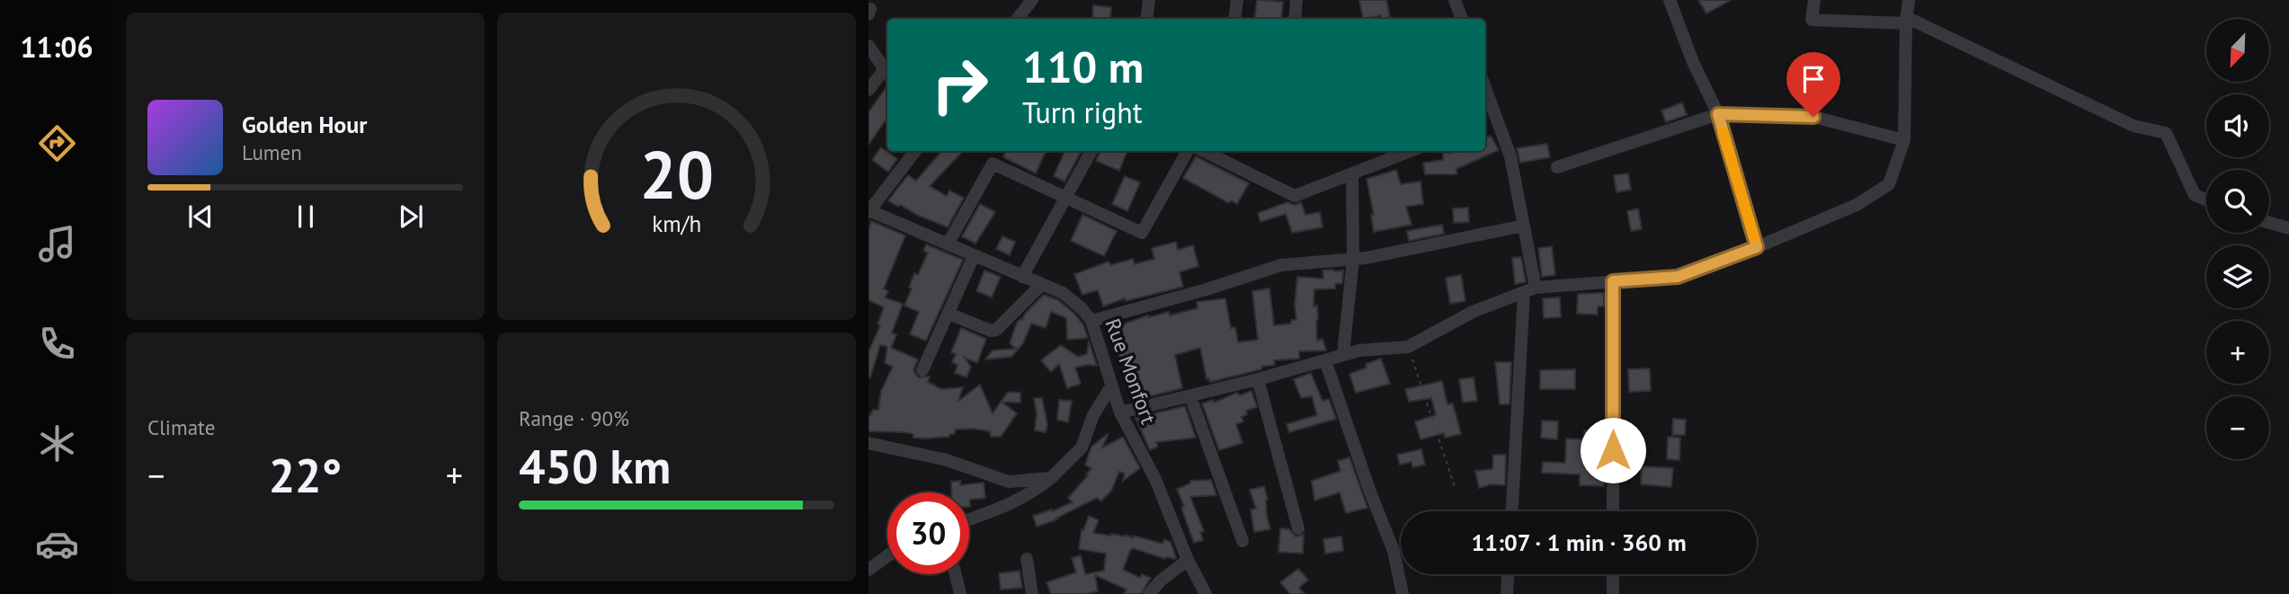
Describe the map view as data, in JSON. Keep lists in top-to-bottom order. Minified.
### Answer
{"streets":{"street":["Rue Monfort"]},"north":"bottom left","page":{"tabs":"11:06","map_buttons":["+","−"],"turn":["110 m","Turn right"],"song":["Golden Hour","Lumen"],"tile":["Climate",["Range · 90%","450 km"]],"heat":["−","22°","+"],"limit":"30","trip":"11:07 · 1 min · 360 m","gauge":["20","km/h"]}}
